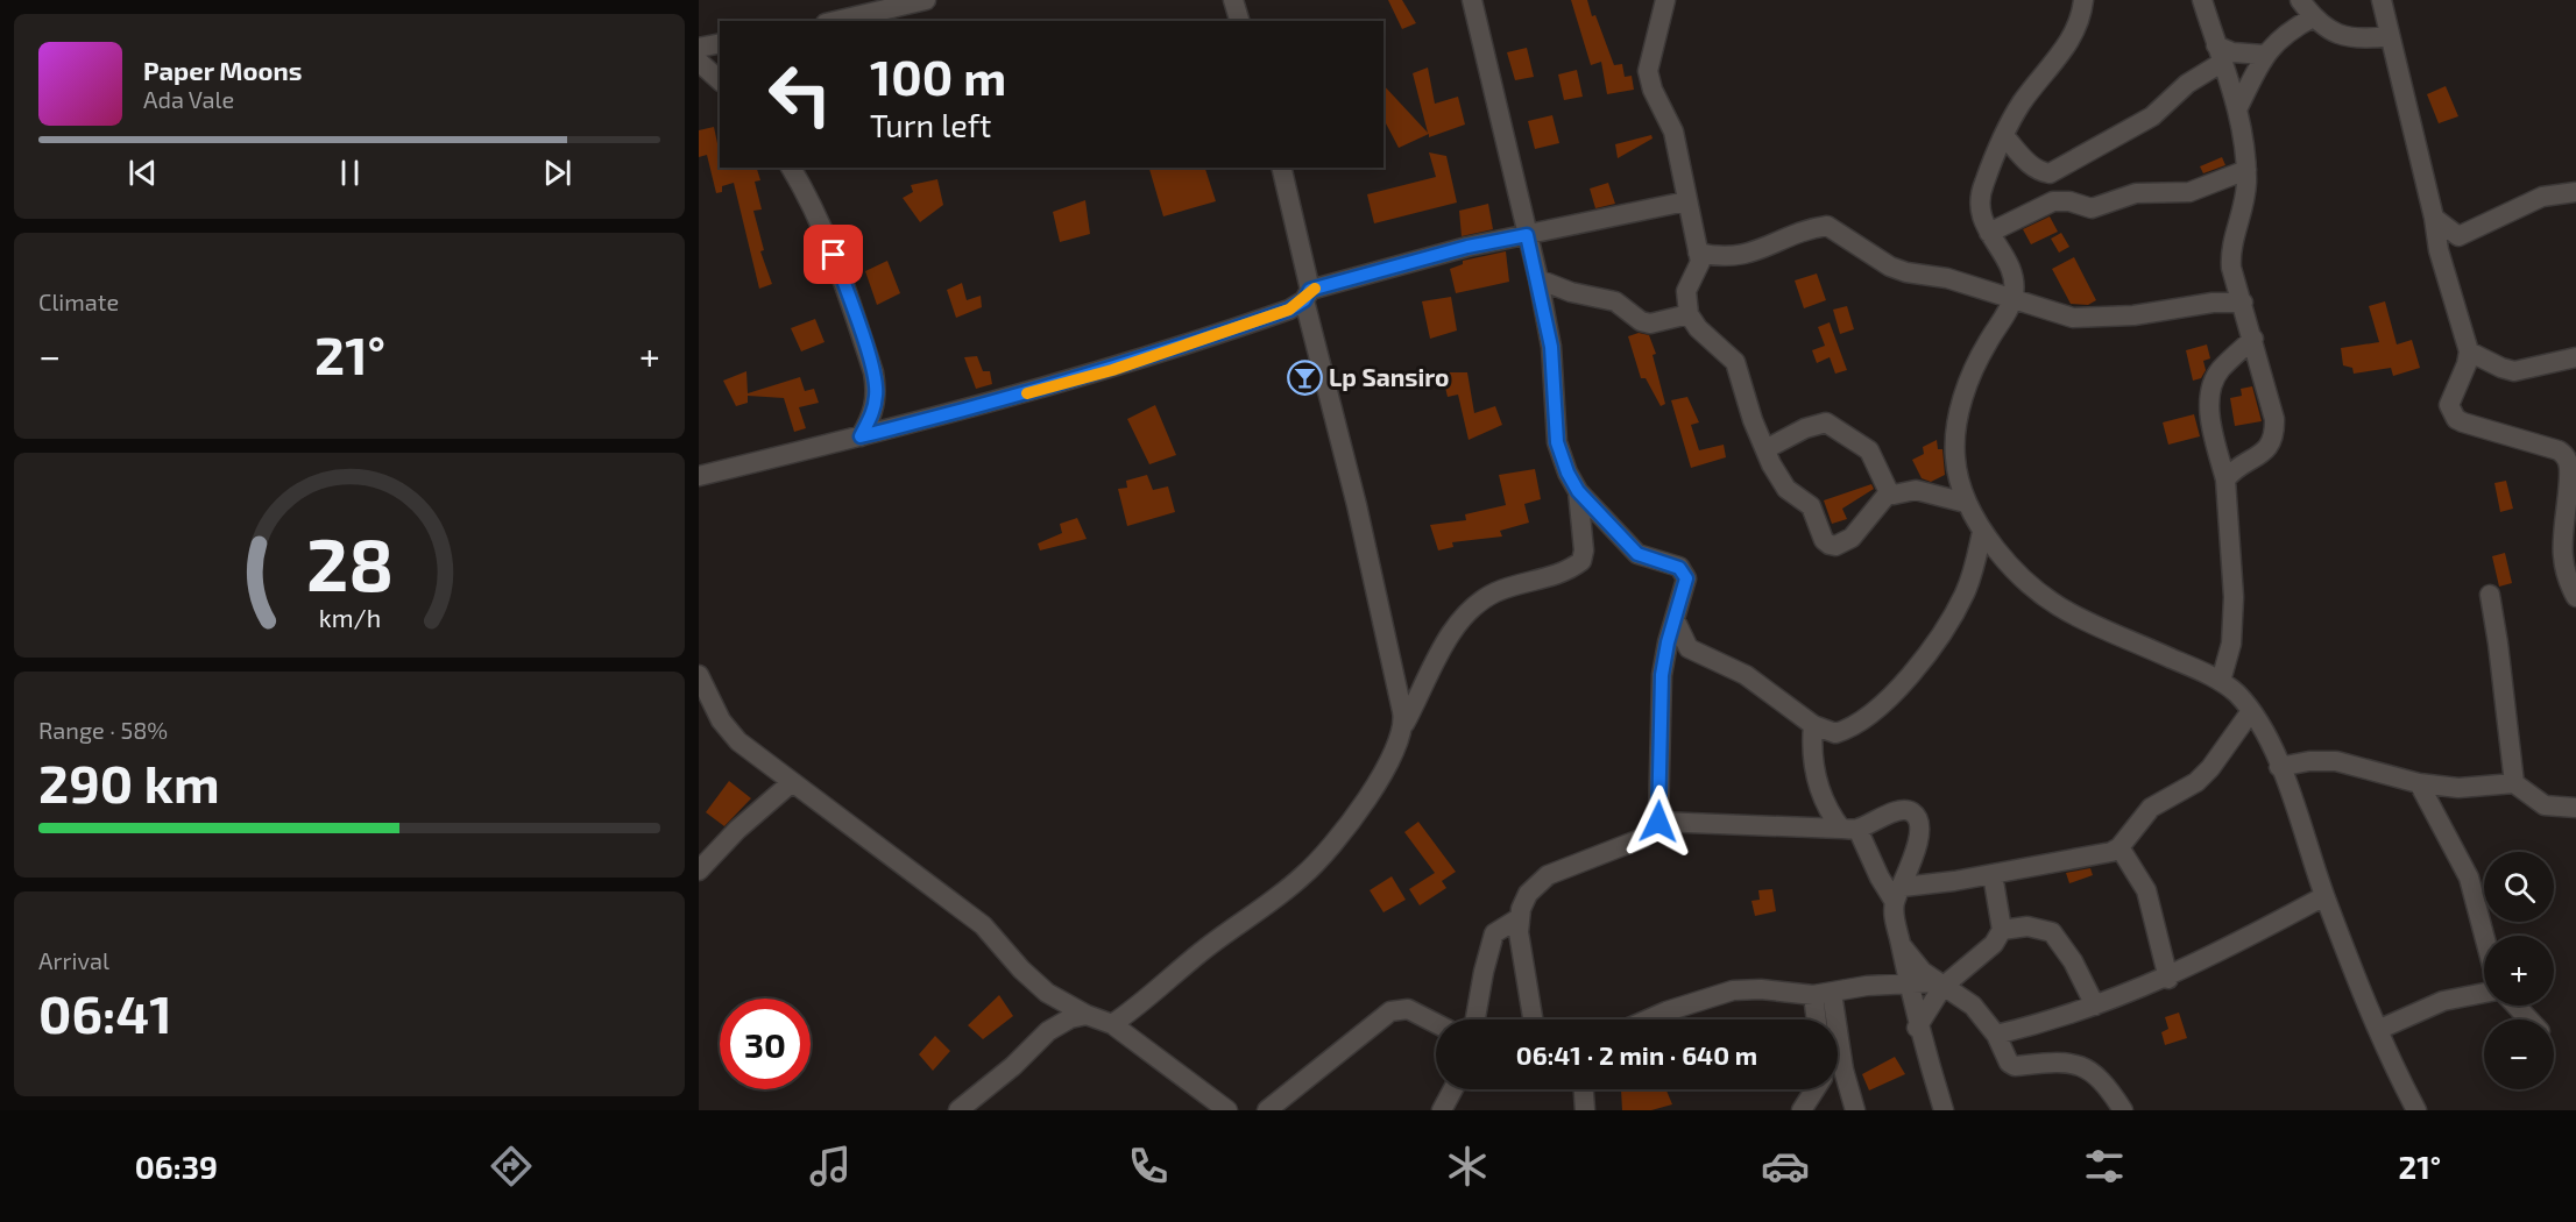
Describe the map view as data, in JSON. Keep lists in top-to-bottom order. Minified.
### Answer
{"places":{"bar":["Lp Sansiro"]},"page":{"turn":["100 m","Turn left"],"song":["Paper Moons","Ada Vale"],"tile":["Climate",["Range · 58%","290 km"],["Arrival","06:41"]],"heat":["−","21°","+"],"map_buttons":["+","−"],"limit":"30","trip":"06:41 · 2 min · 640 m","tabs":["06:39","21°"],"gauge":["28","km/h"]}}
